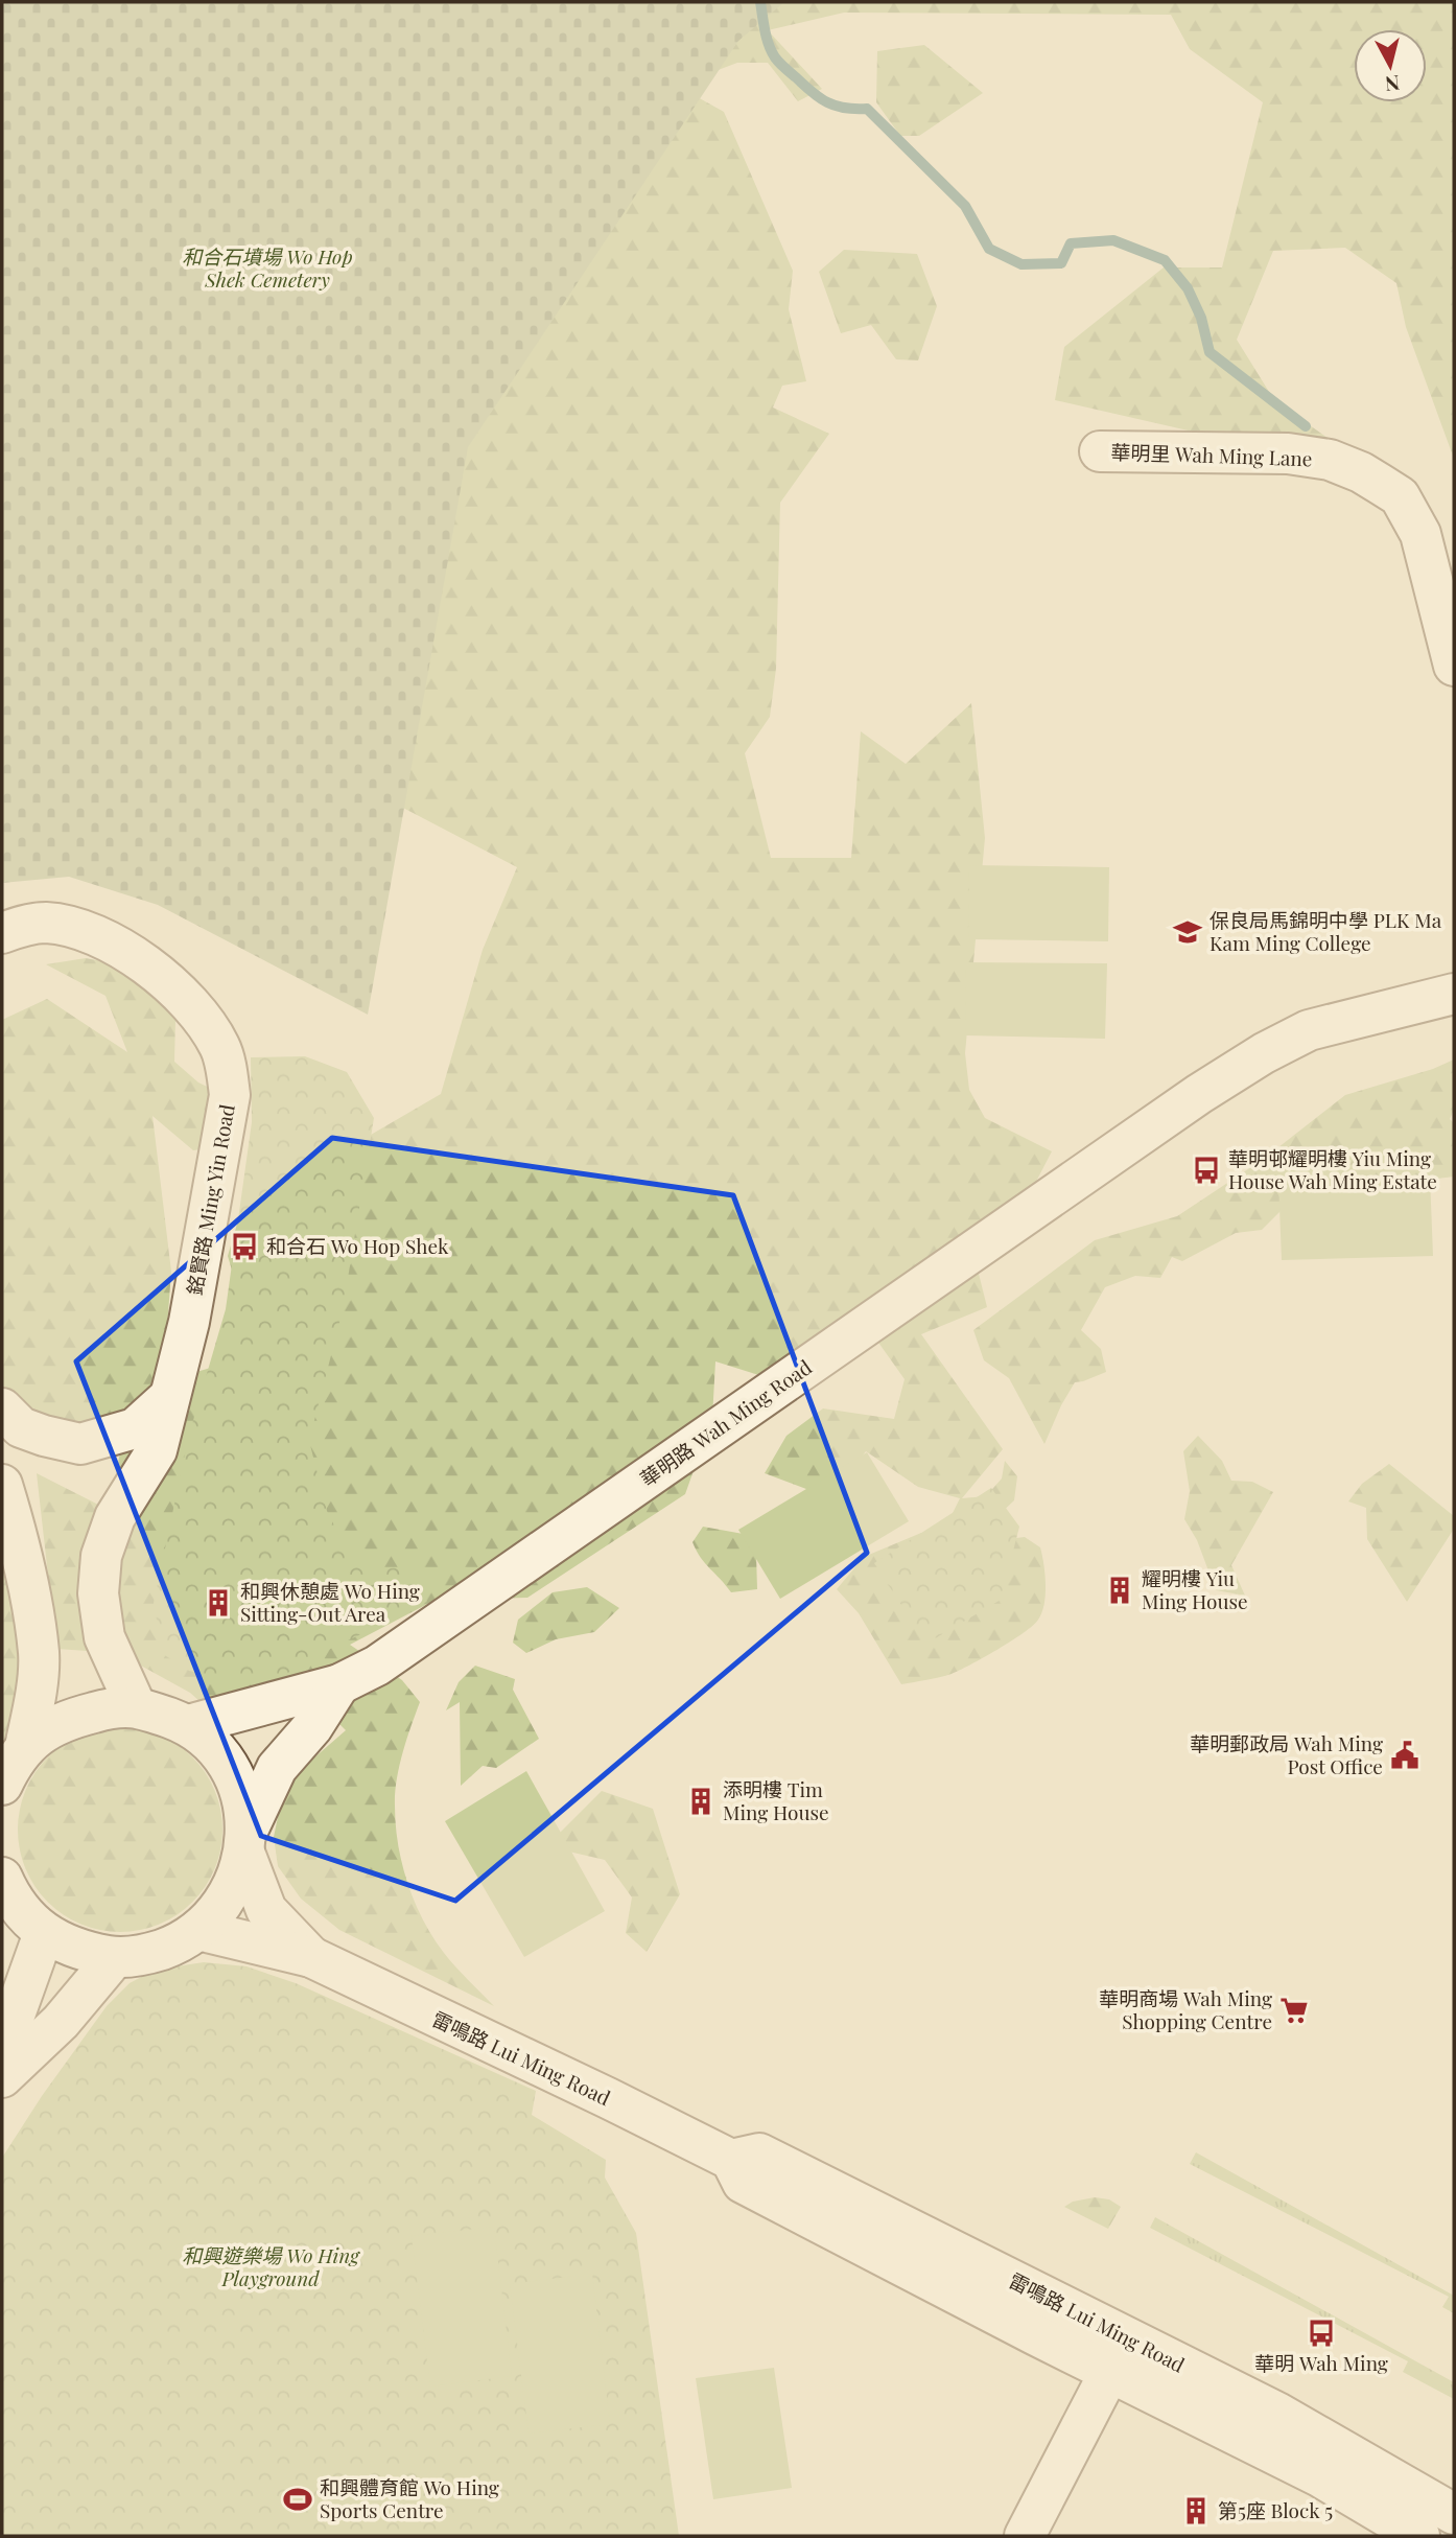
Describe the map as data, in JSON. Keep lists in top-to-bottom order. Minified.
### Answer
{"streets":{"street":["華明里 Wah Ming Lane","銘賢路 Ming Yin Road","華明路 Wah Ming Road","雷鳴路 Lui Ming Road"]},"parks":["和合石墳場 Wo Hop Shek Cemetery","和興遊樂場 Wo Hing Playground"],"places":{"school or university":["保良局馬錦明中學 PLK Ma Kam Ming College"],"bus stop":["華明邨耀明樓 Yiu Ming House Wah Ming Estate","和合石 Wo Hop Shek","華明 Wah Ming"],"building":["耀明樓 Yiu Ming House","和興休憩處 Wo Hing Sitting-Out Area","添明樓 Tim Ming House","第5座 Block 5"],"public building":["華明郵政局 Wah Ming Post Office"],"supermarket":["華明商場 Wah Ming Shopping Centre"],"sports":["和興體育館 Wo Hing Sports Centre"]},"north":"bottom"}
